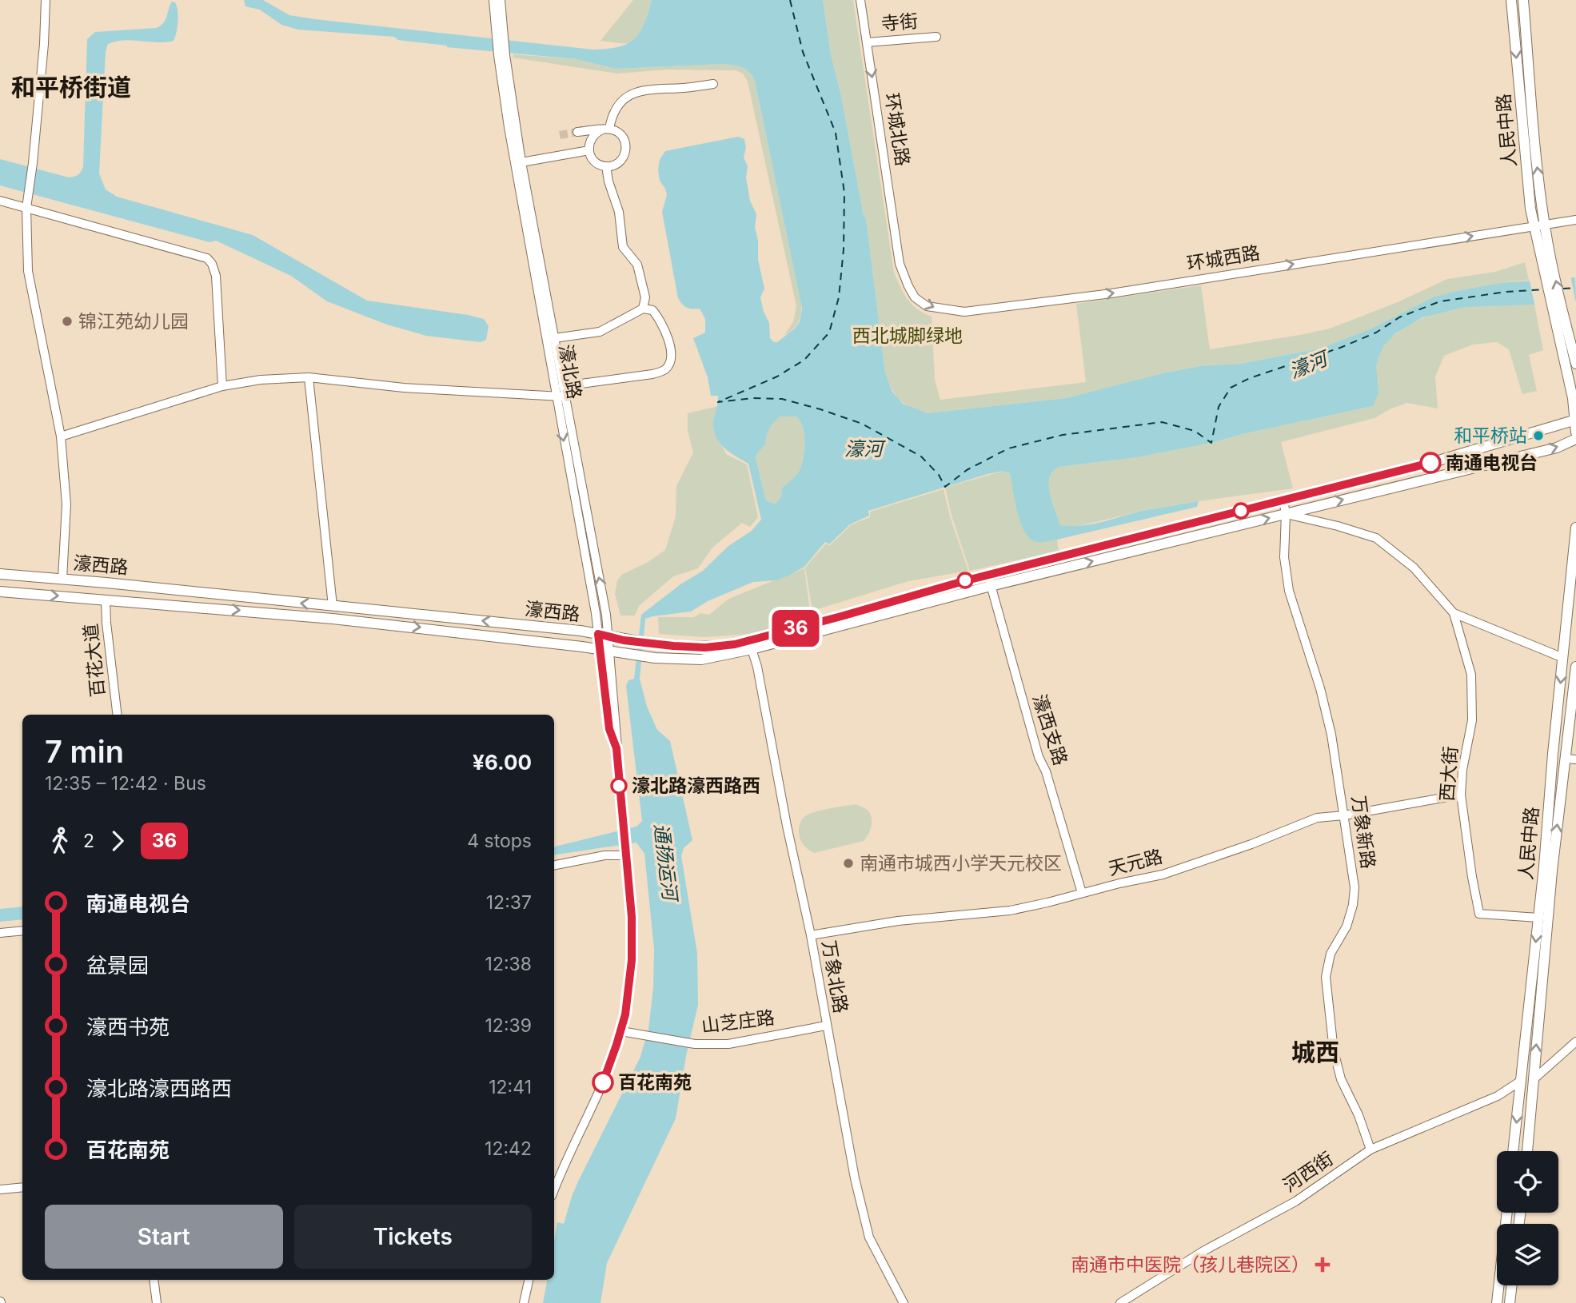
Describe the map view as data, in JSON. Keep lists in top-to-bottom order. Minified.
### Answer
{"streets":{"main road":["人民中路","濠西路"],"street":["寺街","环城北路","环城西路","濠北路","百花大道","濠西支路","西大街","万象新路","天元路","万象北路","山芝庄路","河西街"]},"crossings":[["寺街","环城北路"],["环城北路","环城西路"],["人民中路","环城西路"],["人民中路","西大街"],["人民中路","河西街"],["濠北路","濠西路"],["濠北路","山芝庄路"],["濠西路","百花大道"],["濠西路","濠西支路"],["濠西路","万象新路"],["濠西路","万象北路"],["濠西支路","天元路"],["西大街","天元路"],["万象新路","天元路"],["万象新路","河西街"],["天元路","万象北路"],["万象北路","山芝庄路"]],"one_way":["环城北路","环城西路"],"districts":["和平桥街道","城西"],"water":["濠河","通扬运河"],"parks":["西北城脚绿地"],"places":{"other":["锦江苑幼儿园","和平桥站","南通电视台","濠北路濠西路西","南通市城西小学天元校区","百花南苑"],"health":["南通市中医院（孩儿巷院区）"]},"lines":["bus line 36"],"page":{"on_map":"36","heading":["7 min","12:35 – 12:42 · Bus","¥6.00"],"legs":["2","36","4 stops"],"list":[{"name":"南通电视台","value":"12:37"},{"name":"盆景园","value":"12:38"},{"name":"濠西书苑","value":"12:39"},{"name":"濠北路濠西路西","value":"12:41"},{"name":"百花南苑","value":"12:42"}],"buttons":["Start","Tickets"]}}
